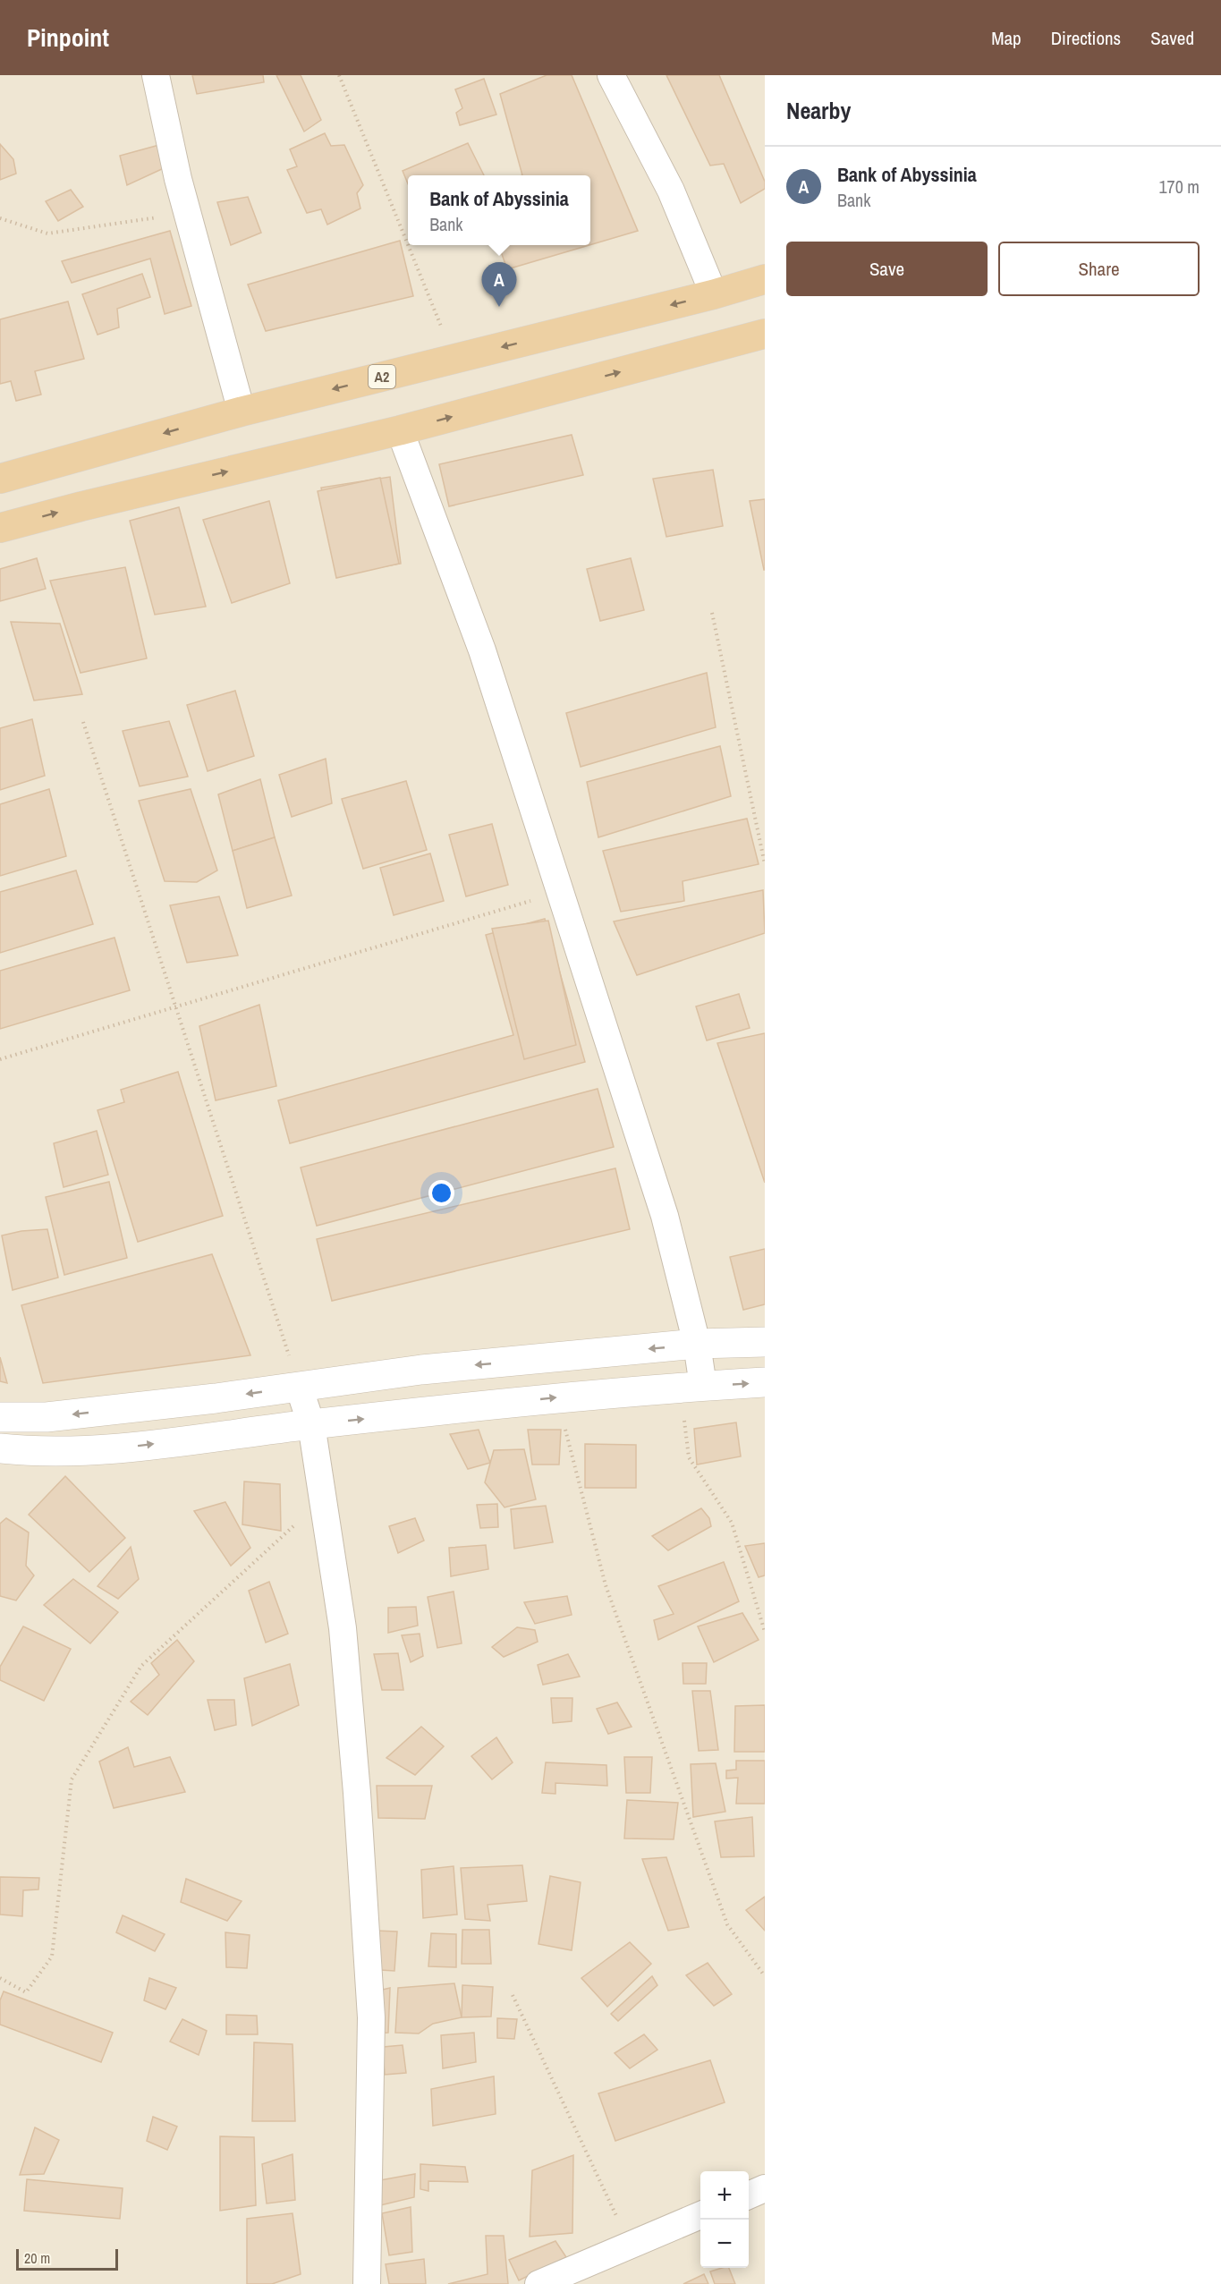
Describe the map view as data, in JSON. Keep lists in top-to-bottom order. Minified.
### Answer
{"streets":{"highway":["A2"]},"scale_bar":"20 m","page":{"header":"Pinpoint","nav":["Map","Directions","Saved"],"heading":"Nearby","list":[{"mark":"A","name":"Bank of Abyssinia","note":"Bank","value":"170 m"}],"popup":["Bank of Abyssinia","Bank"],"buttons":["Save","Share"],"pins":"A","map_buttons":["+","−"],"scale":"20 m"}}
